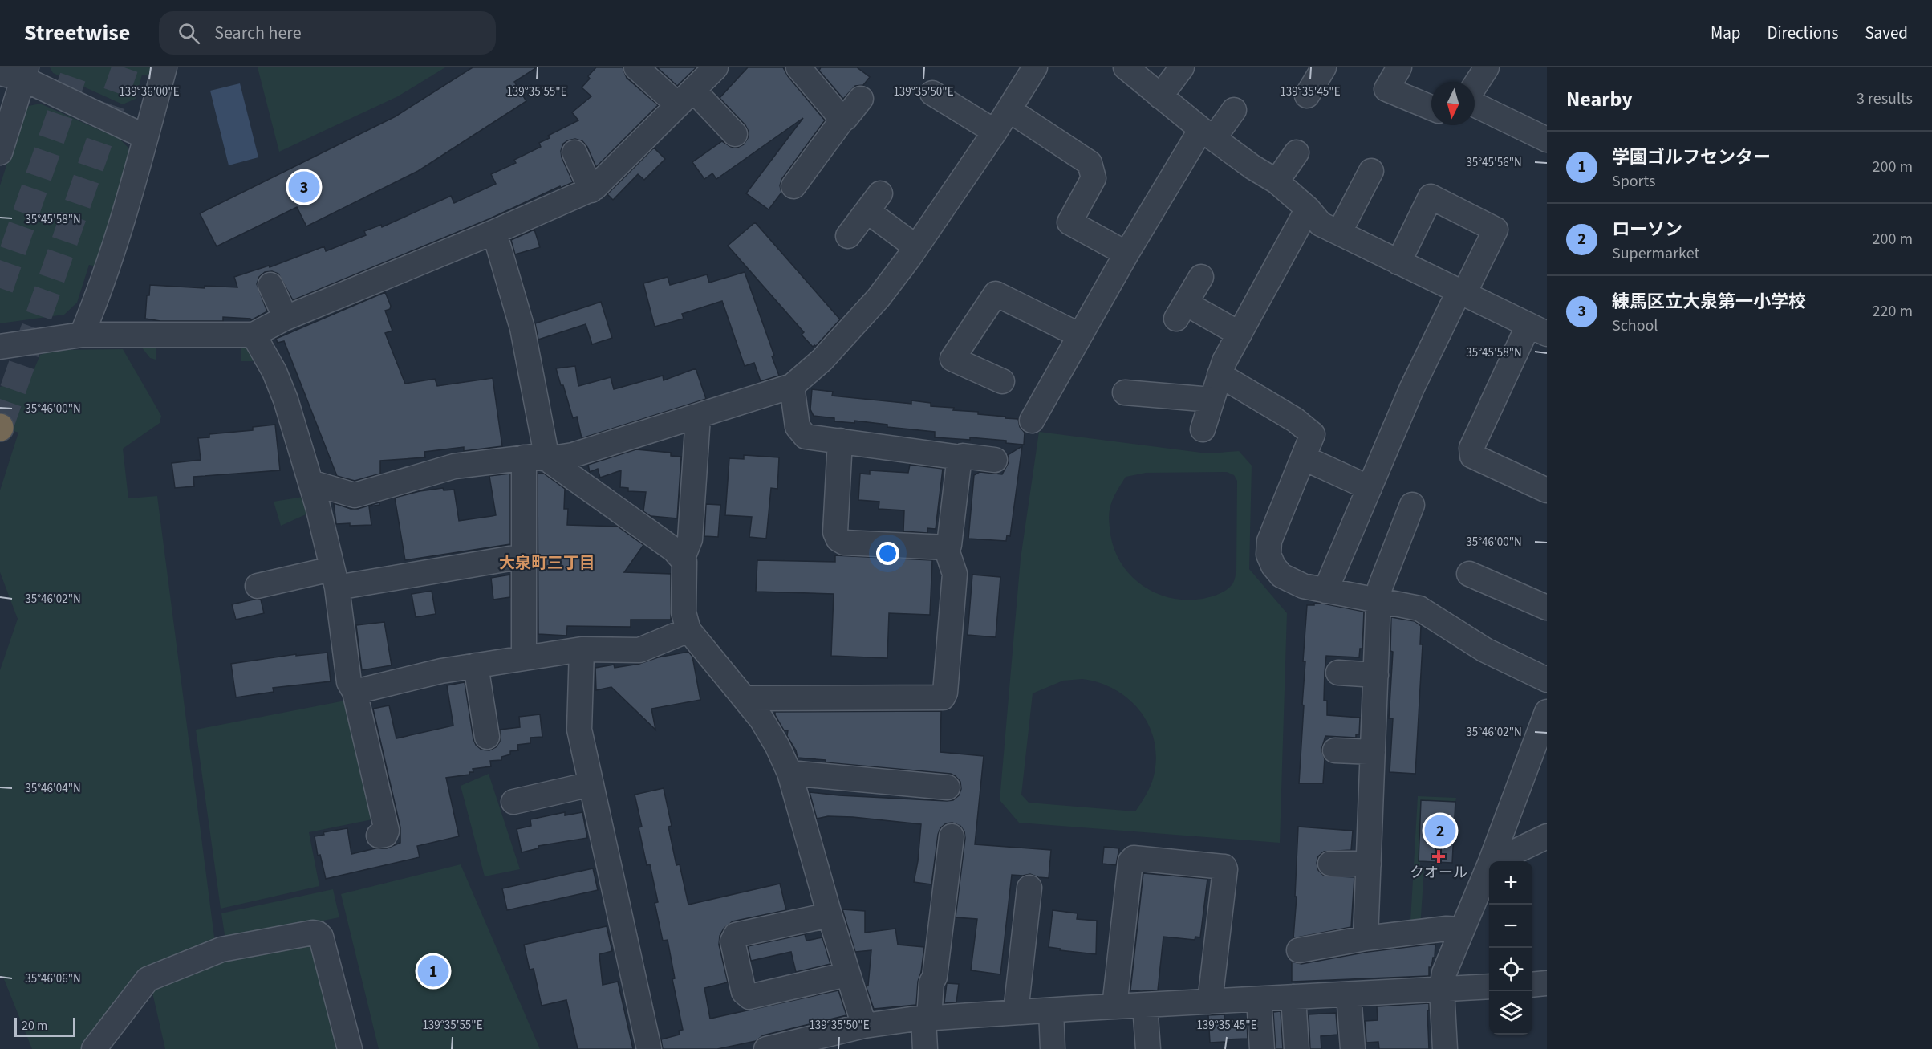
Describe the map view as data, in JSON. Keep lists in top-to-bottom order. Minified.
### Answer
{"districts":["大泉町三丁目"],"places":{"health":["クオール"]},"scale_bar":"20 m","north":"bottom","page":{"header":"Streetwise","search":"Search here","nav":["Map","Directions","Saved"],"heading":["Nearby","3 results"],"list":[{"mark":"1","name":"学園ゴルフセンター","note":"Sports","value":"200 m"},{"mark":"2","name":"ローソン","note":"Supermarket","value":"200 m"},{"mark":"3","name":"練馬区立大泉第一小学校","note":"School","value":"220 m"}],"pins":["3","2","1"],"map_buttons":["+","−"],"scale":"20 m"},"coordinates":["139°36'00\"E","139°35'55\"E","139°35'50\"E","139°35'45\"E","35°45'56\"N","35°45'58\"N","35°46'00\"N","35°46'02\"N","35°46'04\"N","35°46'06\"N"]}
